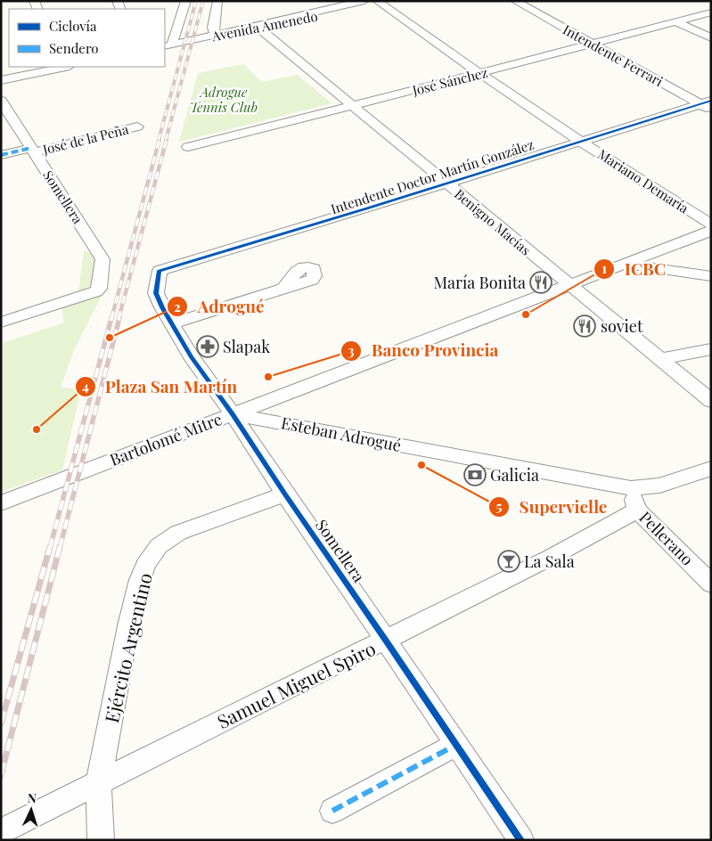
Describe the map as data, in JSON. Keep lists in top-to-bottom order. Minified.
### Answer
{"streets":{"street":["Avenida Amenedo","Intendente Ferrari","José Sánchez","José de la Peña","Intendente Doctor Martín González","Mariano Demaría","Somellera","Benigno Macías","Esteban Adrogué","Bartolomé Mitre","Pellerano","Ejército Argentino","Samuel Miguel Spiro"]},"crossings":[["Avenida Amenedo","Mariano Demaría"],["Avenida Amenedo","Benigno Macías"],["Intendente Ferrari","José Sánchez"],["Intendente Ferrari","Intendente Doctor Martín González"],["José Sánchez","Mariano Demaría"],["José Sánchez","Benigno Macías"],["José de la Peña","Somellera"],["Intendente Doctor Martín González","Mariano Demaría"],["Intendente Doctor Martín González","Somellera"],["Intendente Doctor Martín González","Benigno Macías"],["Somellera","Esteban Adrogué"],["Somellera","Bartolomé Mitre"],["Somellera","Ejército Argentino"],["Somellera","Samuel Miguel Spiro"],["Benigno Macías","Bartolomé Mitre"],["Esteban Adrogué","Bartolomé Mitre"],["Esteban Adrogué","Pellerano"],["Pellerano","Samuel Miguel Spiro"],["Ejército Argentino","Samuel Miguel Spiro"]],"parks":["Adrogue Tennis Club"],"places":{"restaurant":["María Bonita","soviet"],"other":["ICBC","Adrogué","Banco Provincia","Plaza San Martín","Supervielle"],"pharmacy":["Slapak"],"bank":["Galicia"],"bar":["La Sala"]},"legend":["Ciclovía","Sendero"],"north":"top"}
